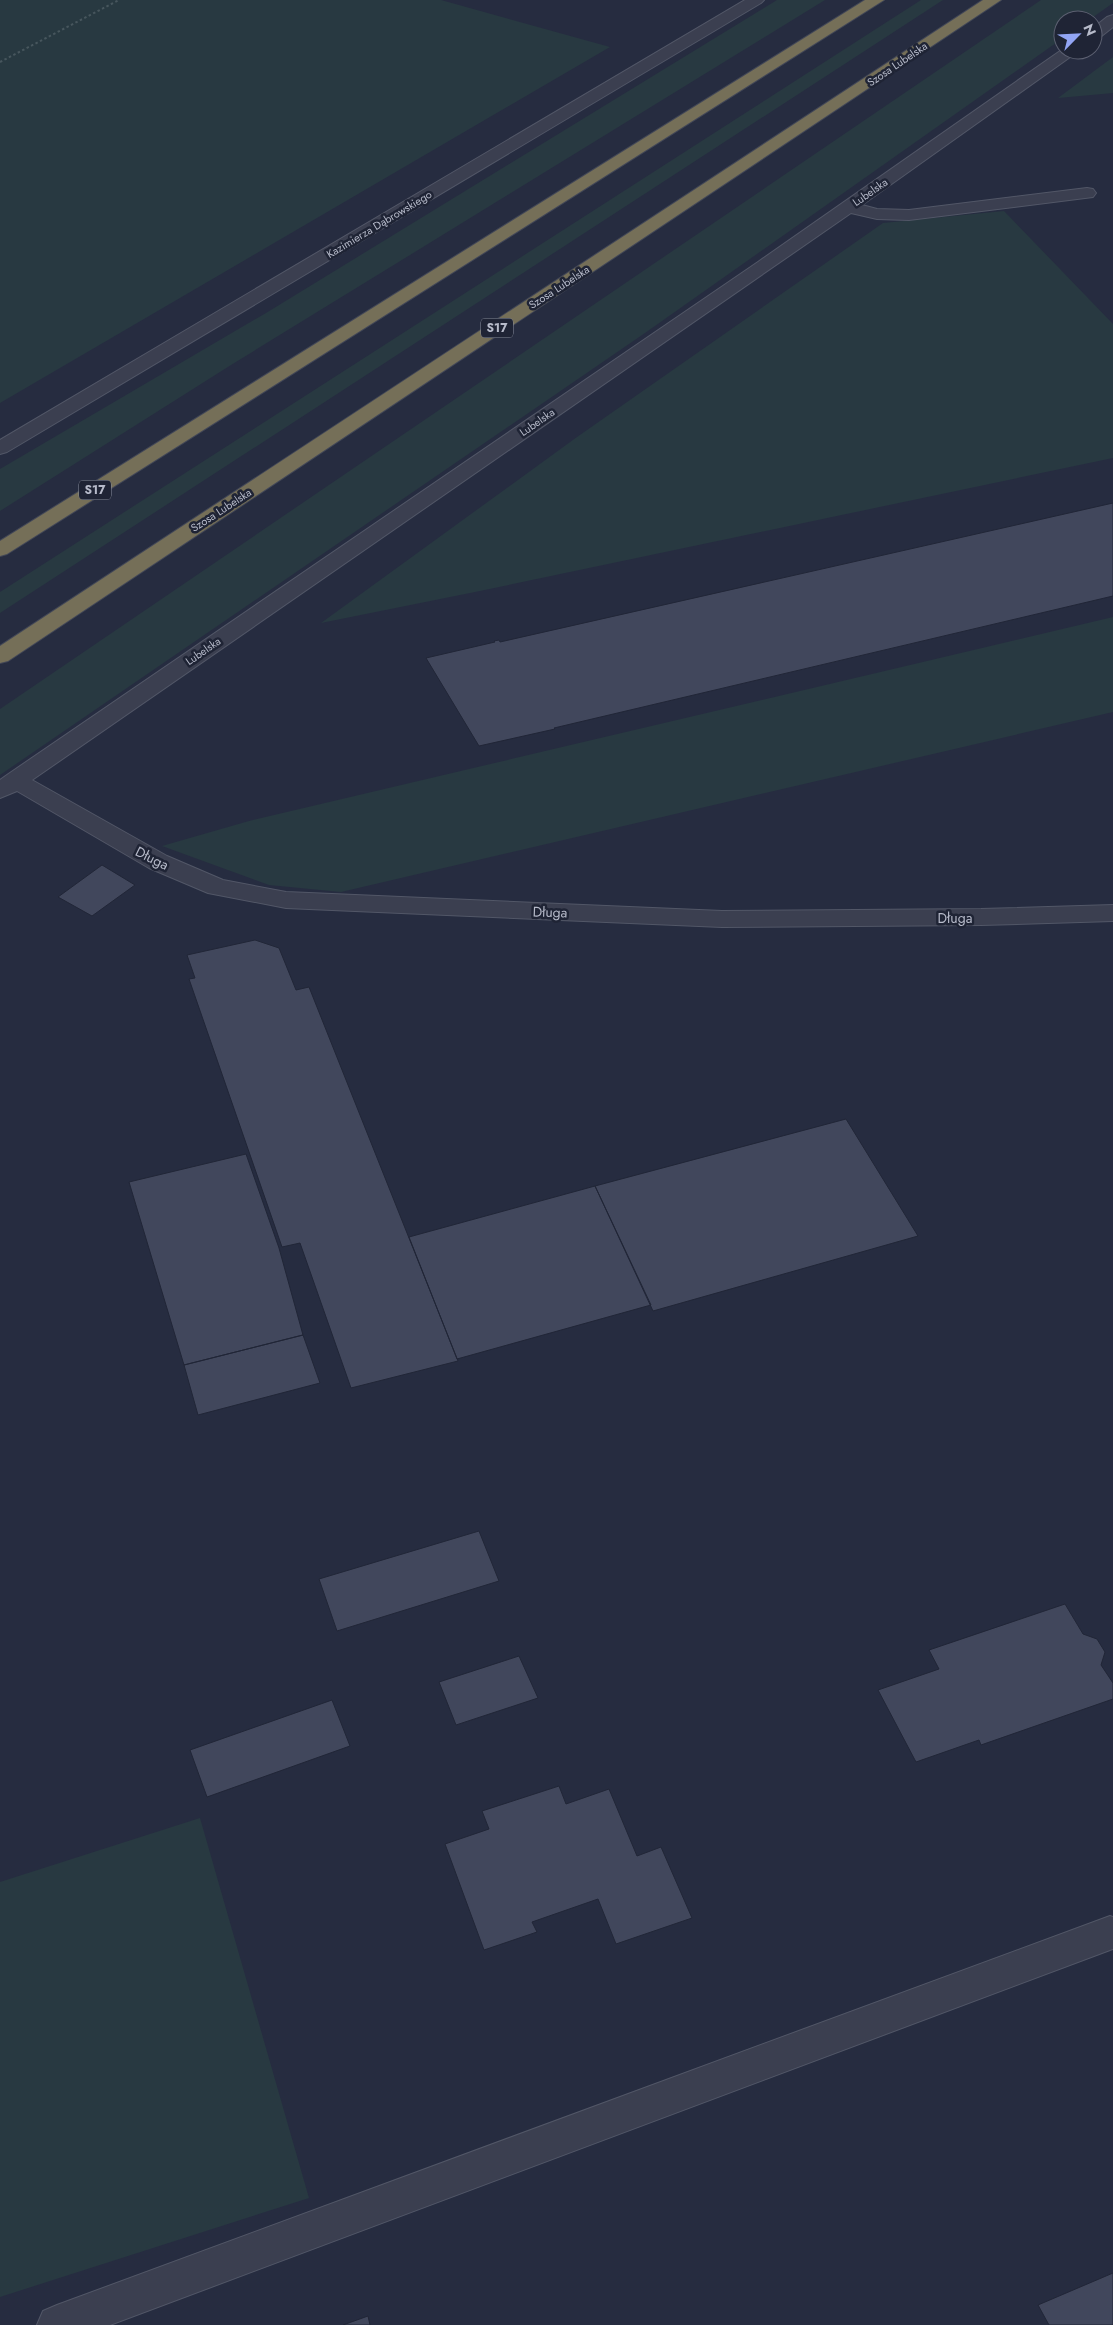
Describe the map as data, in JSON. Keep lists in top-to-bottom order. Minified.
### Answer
{"streets":{"highway":["Szosa Lubelska","S17"],"street":["Lubelska","Kazimierza Dąbrowskiego","Długa"]},"crossings":[["Lubelska","Długa"]],"north":"top right"}
